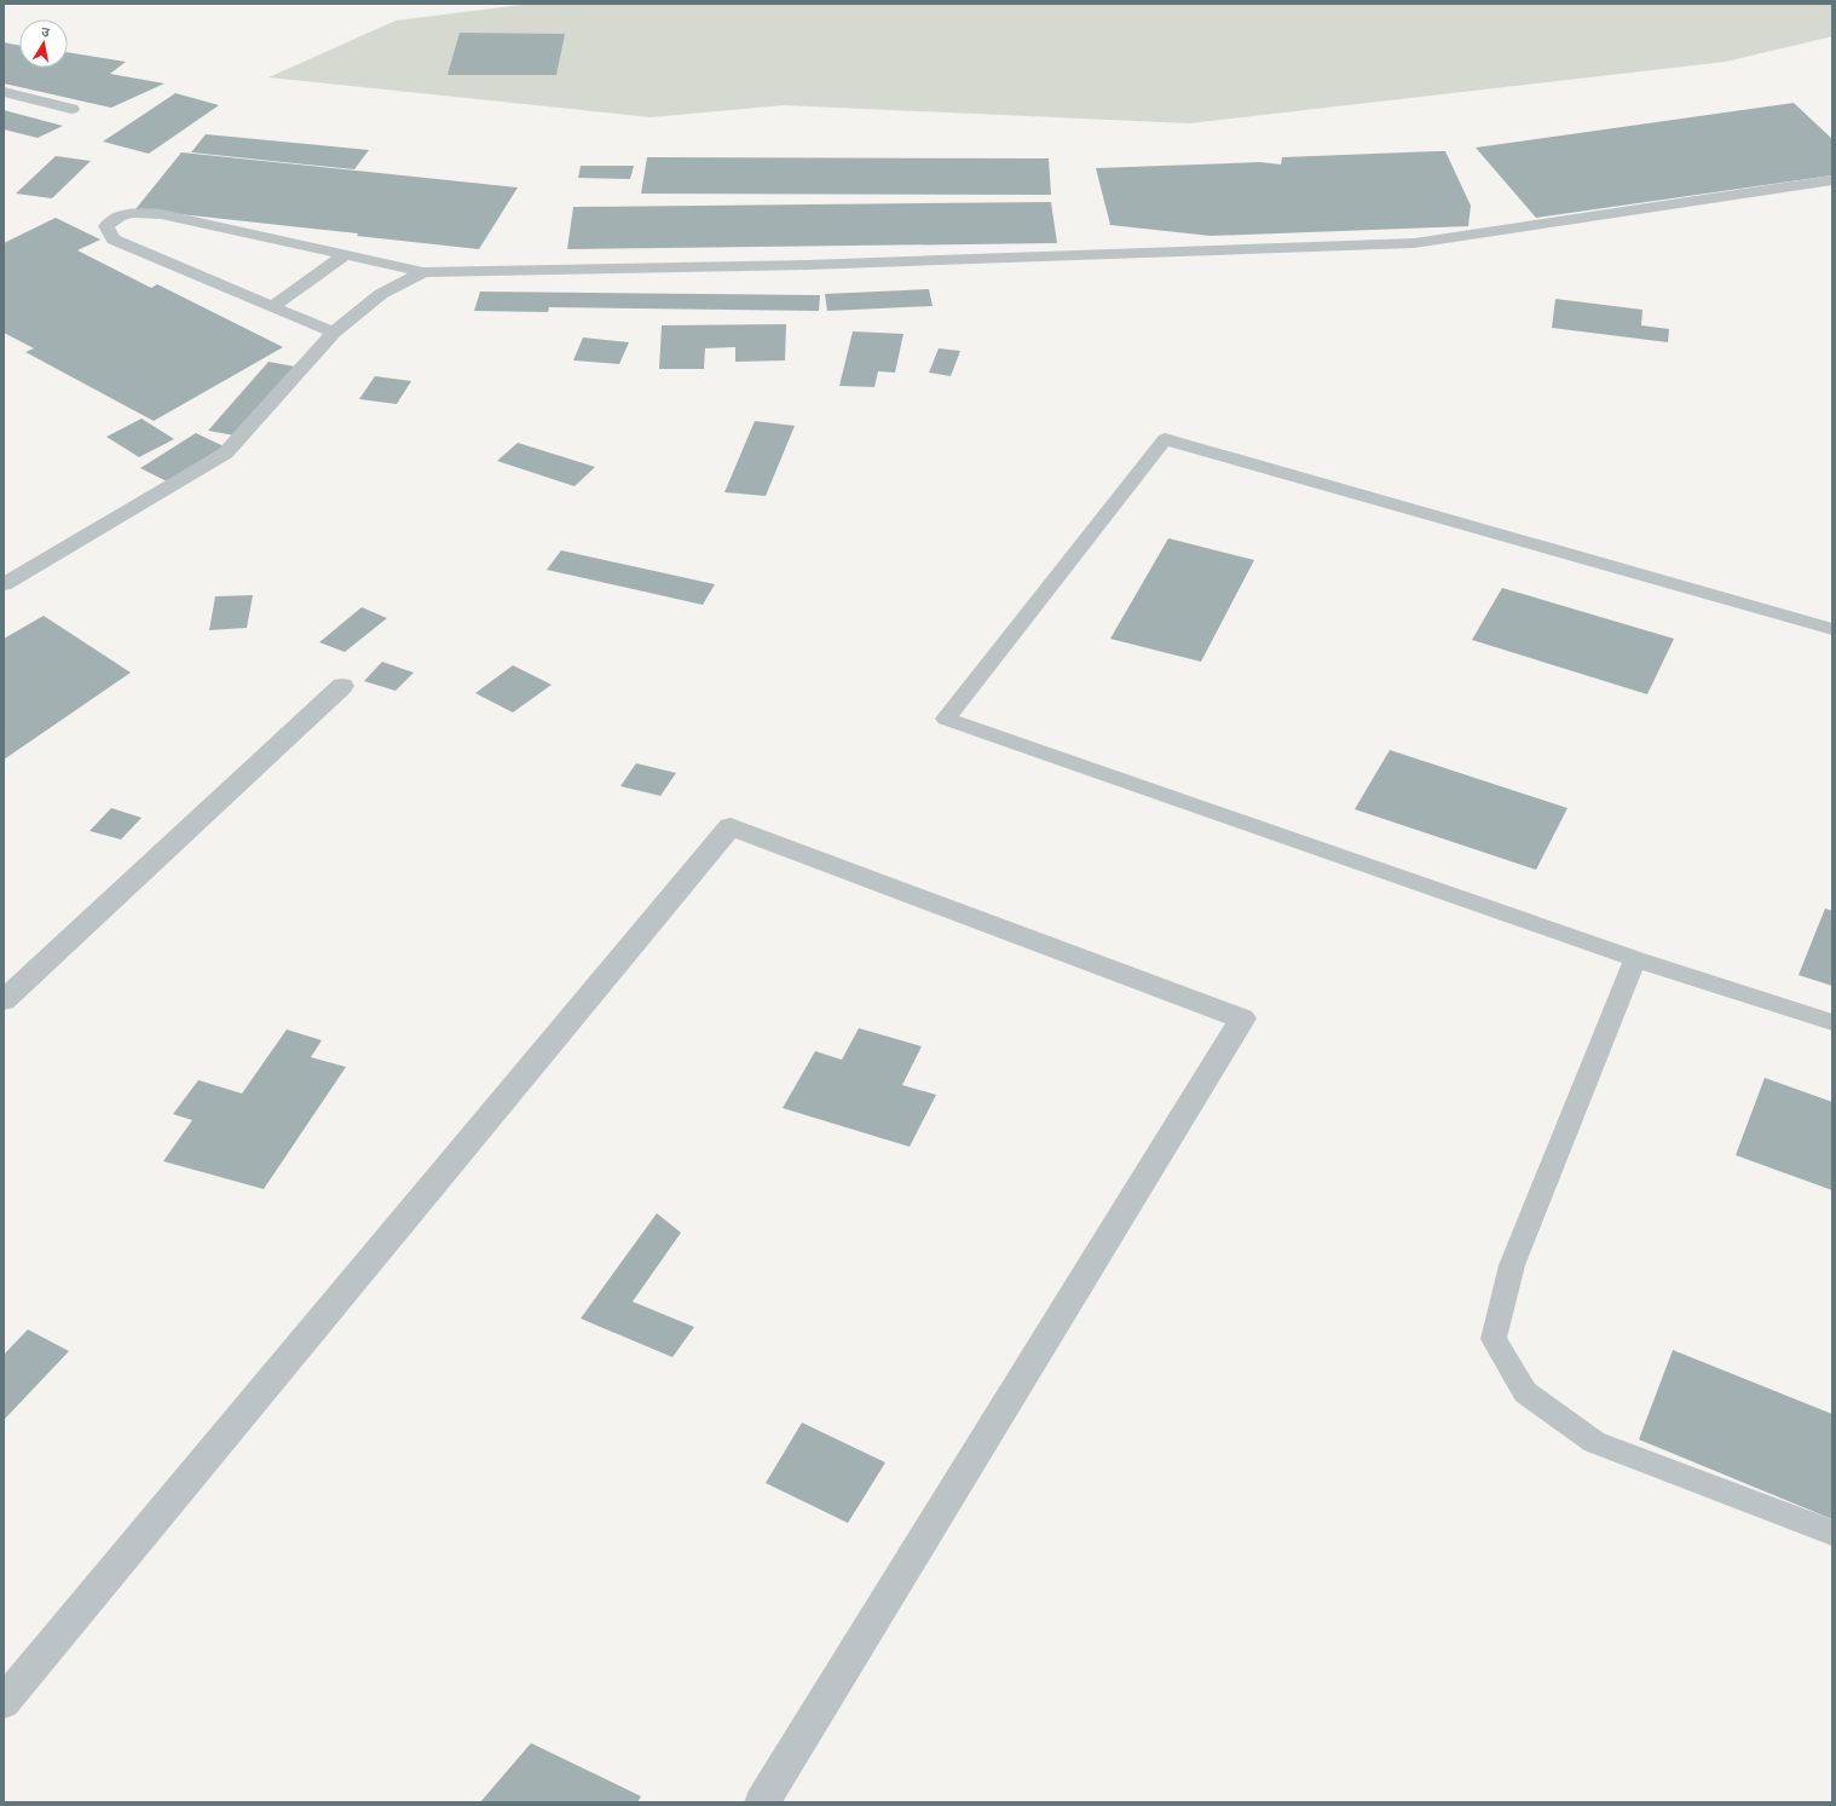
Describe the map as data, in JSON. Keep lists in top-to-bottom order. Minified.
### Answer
{"north":"top"}
